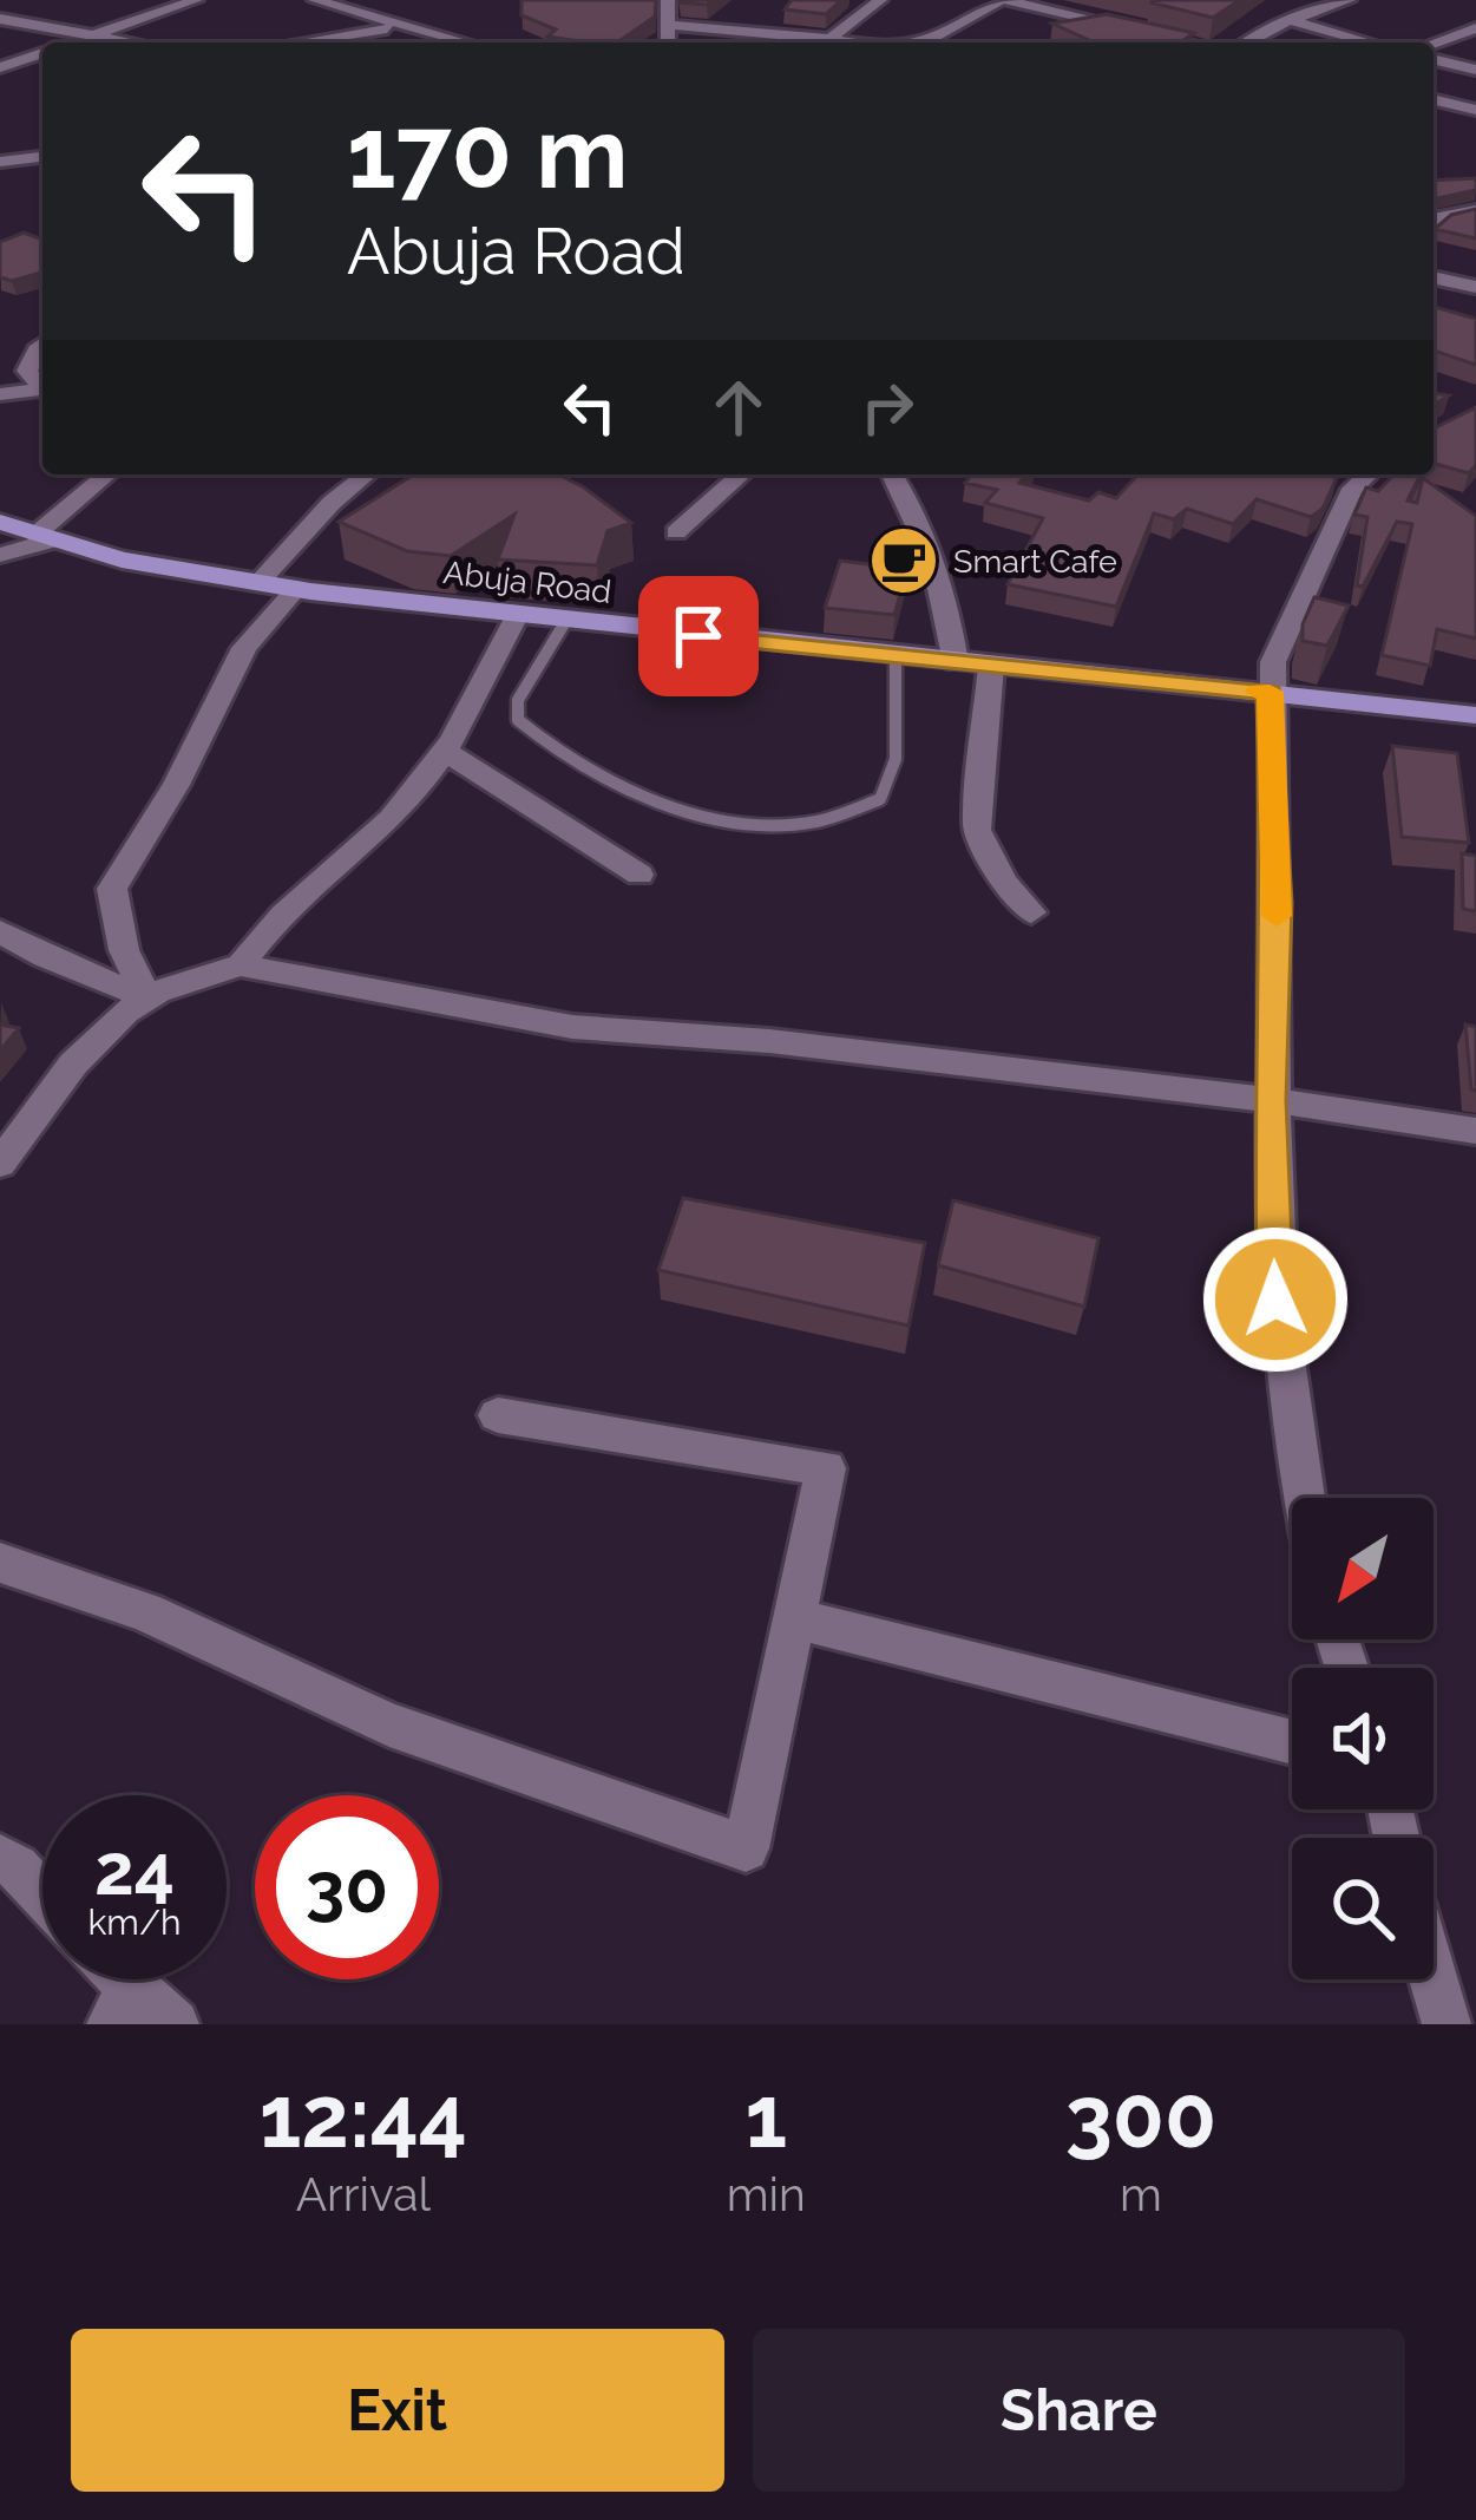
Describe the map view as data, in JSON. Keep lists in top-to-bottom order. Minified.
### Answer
{"streets":{"main road":["Abuja Road"]},"places":{"cafe":["Smart Cafe"]},"north":"bottom left","page":{"turn":["170 m","Abuja Road"],"speed":"24 km/h","limit":"30","eta":["12:44","Arrival","1","min","300","m"],"buttons":["Exit","Share"]}}
